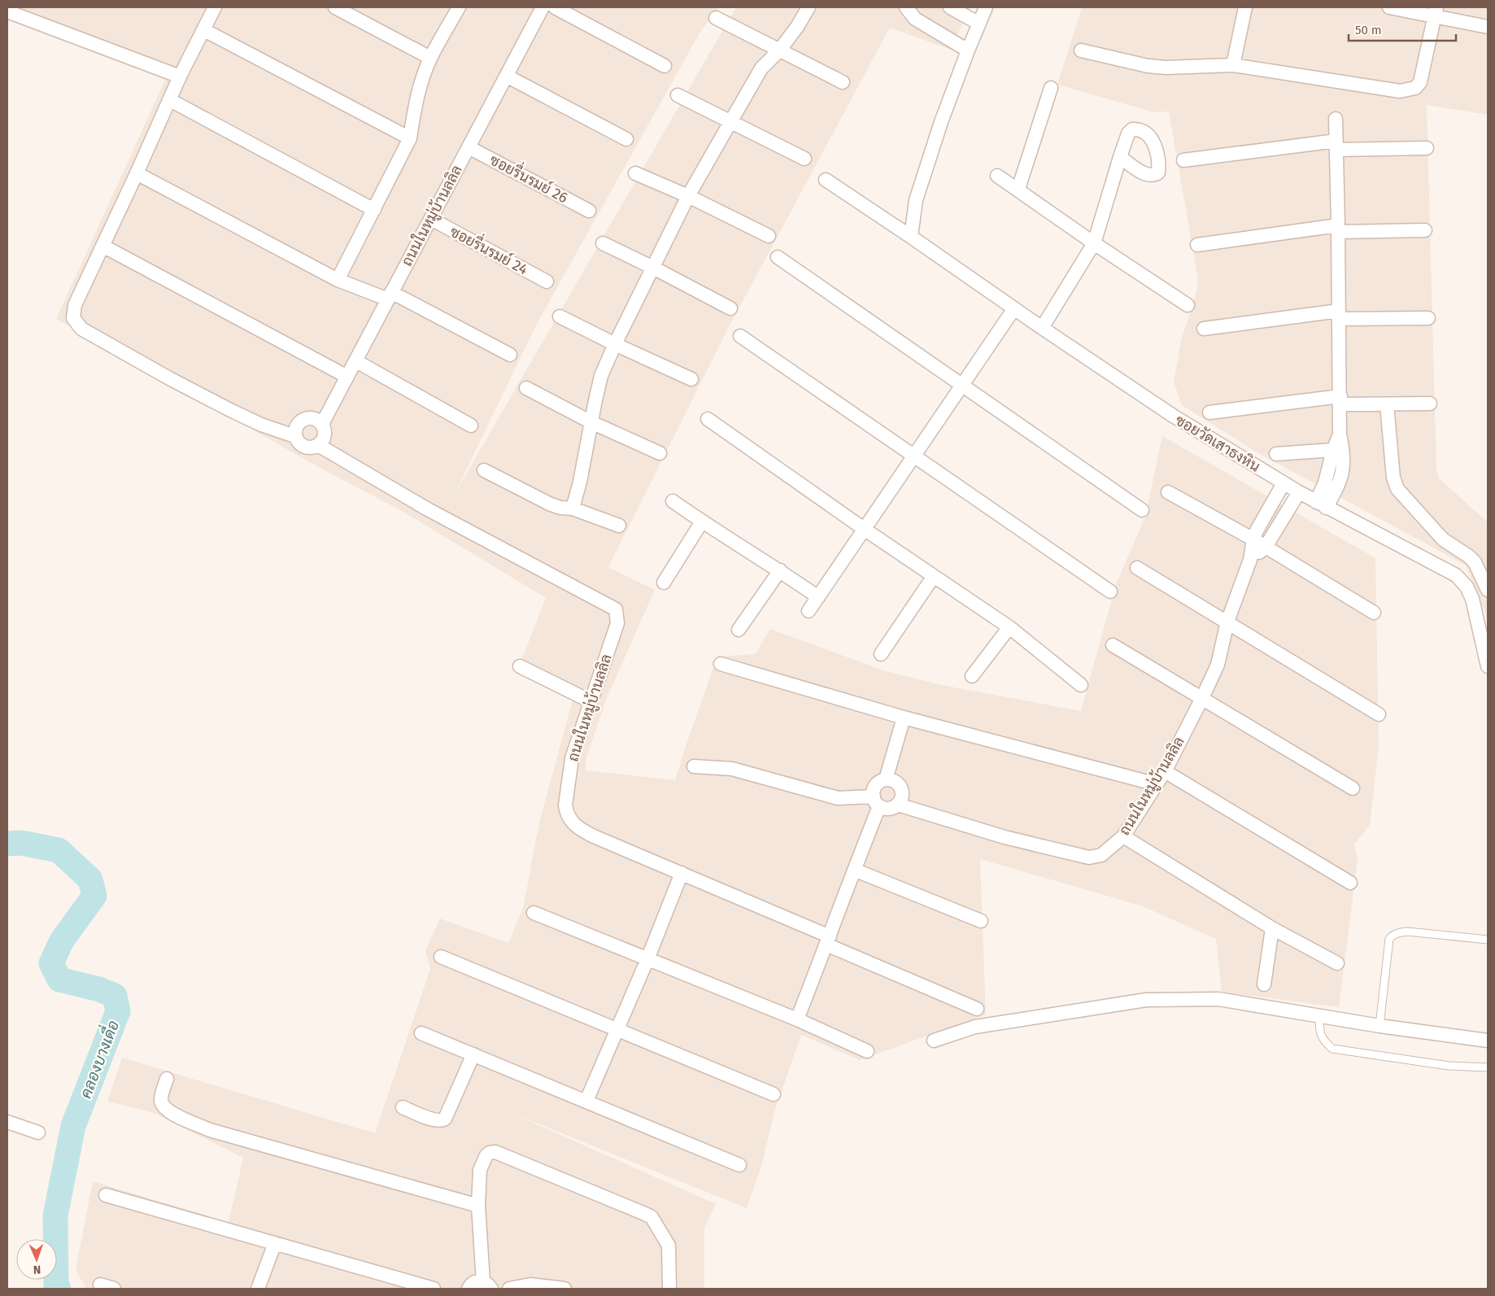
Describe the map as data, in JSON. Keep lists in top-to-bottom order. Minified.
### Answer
{"streets":{"street":["ซอยรื่นรมย์ 26","ถนนในหมู่บ้านลลิล","ซอยรื่นรมย์ 24","ซอยวัดเสาธงหิน"]},"crossings":[["ซอยรื่นรมย์ 26","ถนนในหมู่บ้านลลิล"],["ถนนในหมู่บ้านลลิล","ซอยรื่นรมย์ 24"],["ถนนในหมู่บ้านลลิล","ซอยวัดเสาธงหิน"]],"water":["คลองบางเดื่อ"],"scale_bar":"50 m","north":"bottom"}
